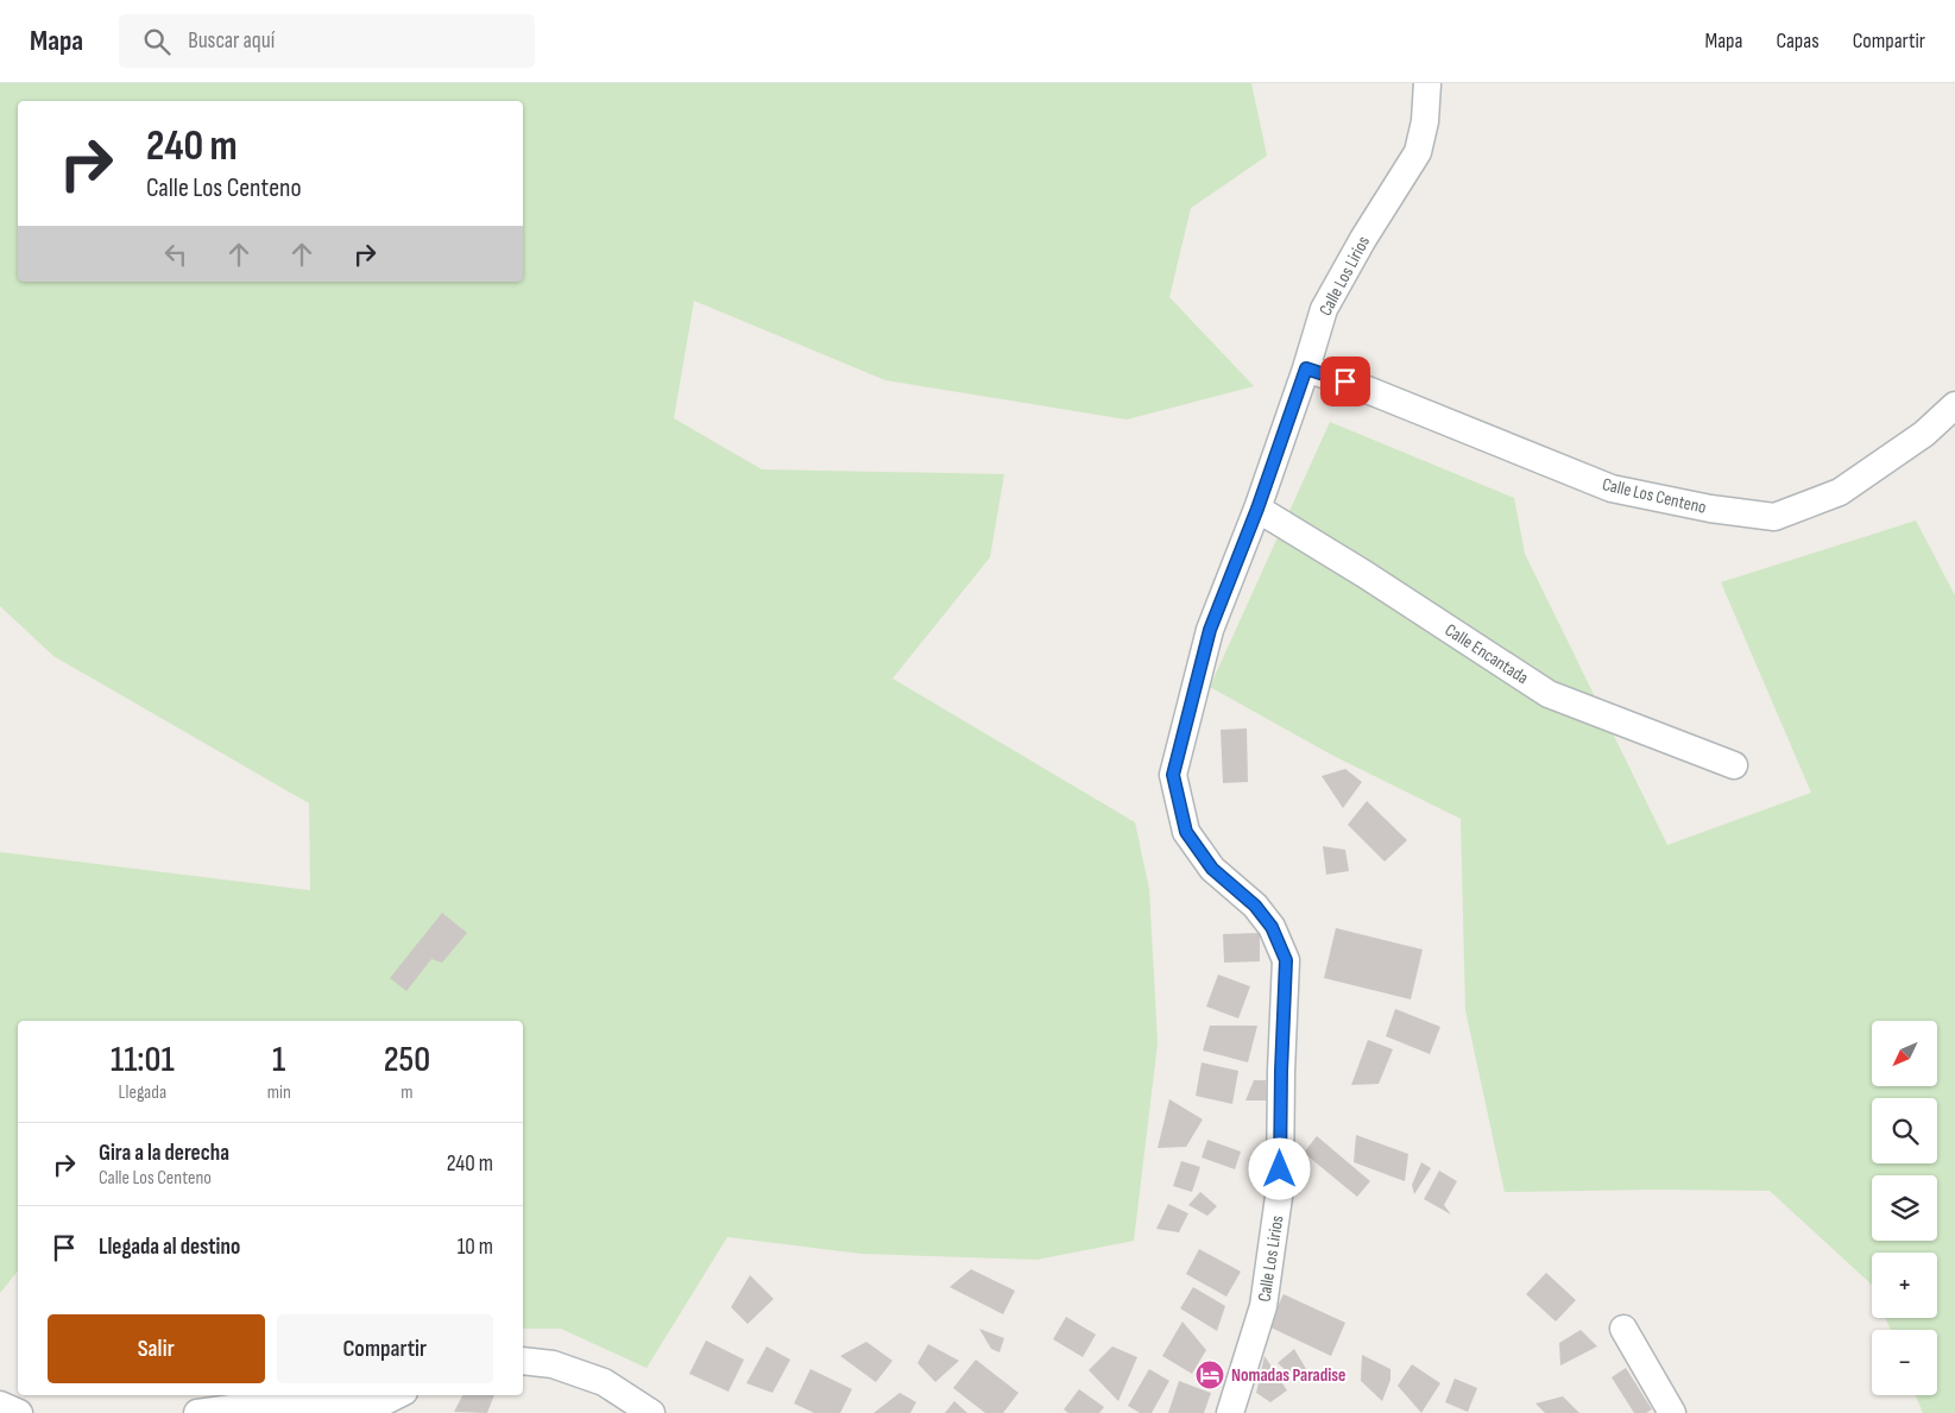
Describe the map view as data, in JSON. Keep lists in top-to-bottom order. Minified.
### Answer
{"streets":{"street":["Calle Los Lirios","Calle Los Centeno","Calle Encantada"]},"crossings":[["Calle Los Lirios","Calle Los Centeno"],["Calle Los Lirios","Calle Encantada"]],"places":{"hotel":["Nomadas Paradise"]},"north":"bottom left","page":{"header":"Mapa","search":"Buscar aquí","nav":["Mapa","Capas","Compartir"],"turn":["240 m","Calle Los Centeno"],"map_buttons":["+","−"],"eta":["11:01","Llegada","1","min","250","m"],"list":[{"name":"Gira a la derecha","note":"Calle Los Centeno","value":"240 m"},{"name":"Llegada al destino","value":"10 m"}],"buttons":["Salir","Compartir"]}}
